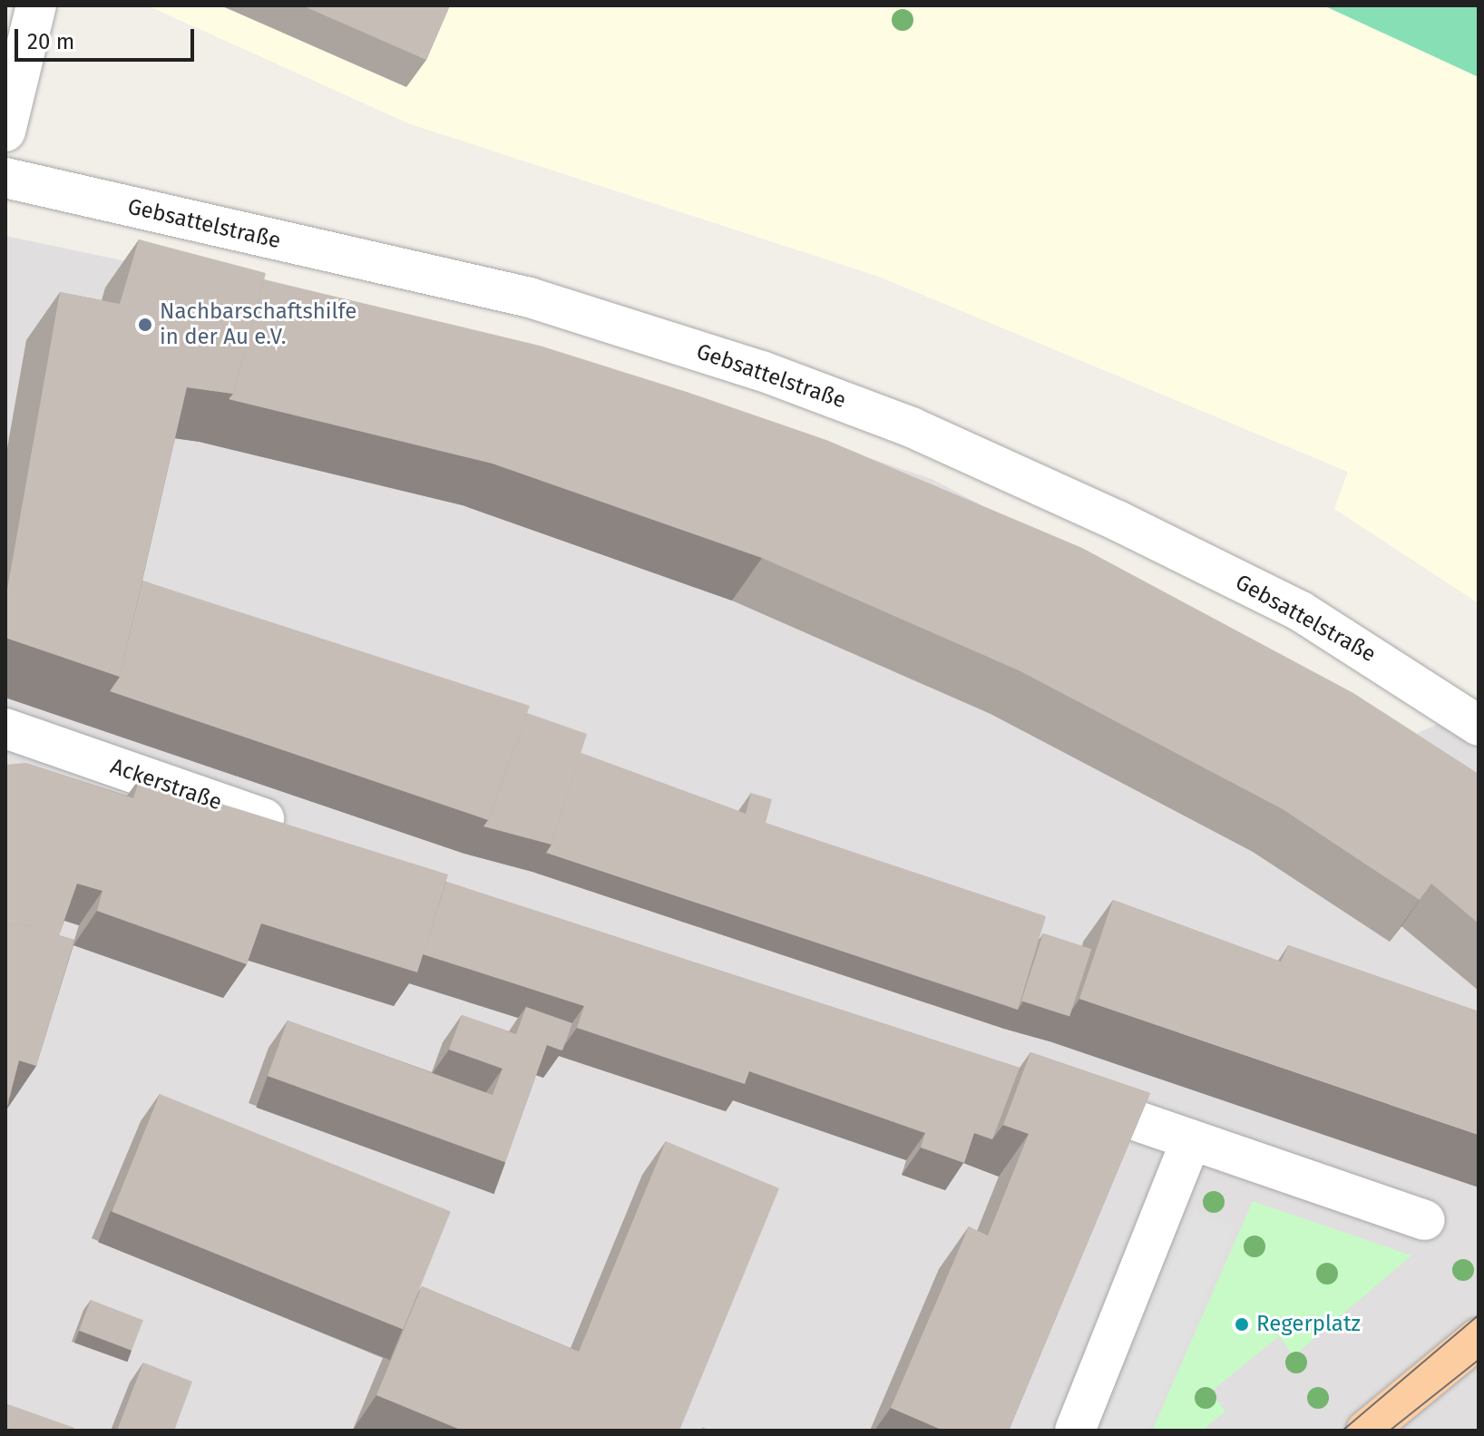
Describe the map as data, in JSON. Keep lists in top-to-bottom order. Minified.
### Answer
{"streets":{"street":["Gebsattelstraße","Ackerstraße"]},"places":["Nachbarschaftshilfe in der Au e.V.","Regerplatz"],"scale_bar":"20 m"}
